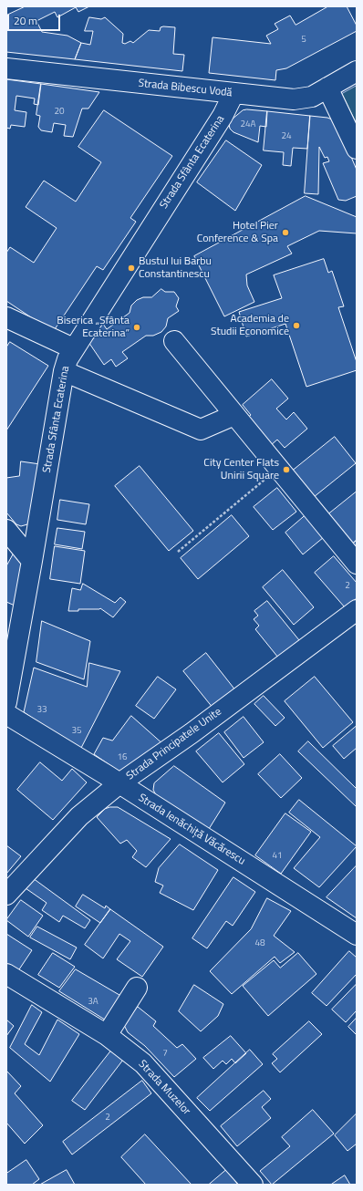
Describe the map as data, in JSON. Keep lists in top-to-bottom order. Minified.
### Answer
{"streets":{"street":["Strada Bibescu Vodă","Strada Sfânta Ecaterina","Strada Principatele Unite","Strada Ienăchiță Văcărescu","Strada Muzelor"]},"crossings":[["Strada Bibescu Vodă","Strada Sfânta Ecaterina"],["Strada Principatele Unite","Strada Ienăchiță Văcărescu"]],"places":["Hotel Pier Conference & Spa","Bustul lui Barbu Constantinescu","Academia de Studii Economice","Biserica „Sfânta Ecaterina”","City Center Flats Unirii Square"],"house_numbers":["5","20","24A","24","2","33","35","16","41","48","3A","7","2"],"scale_bar":"20 m"}
